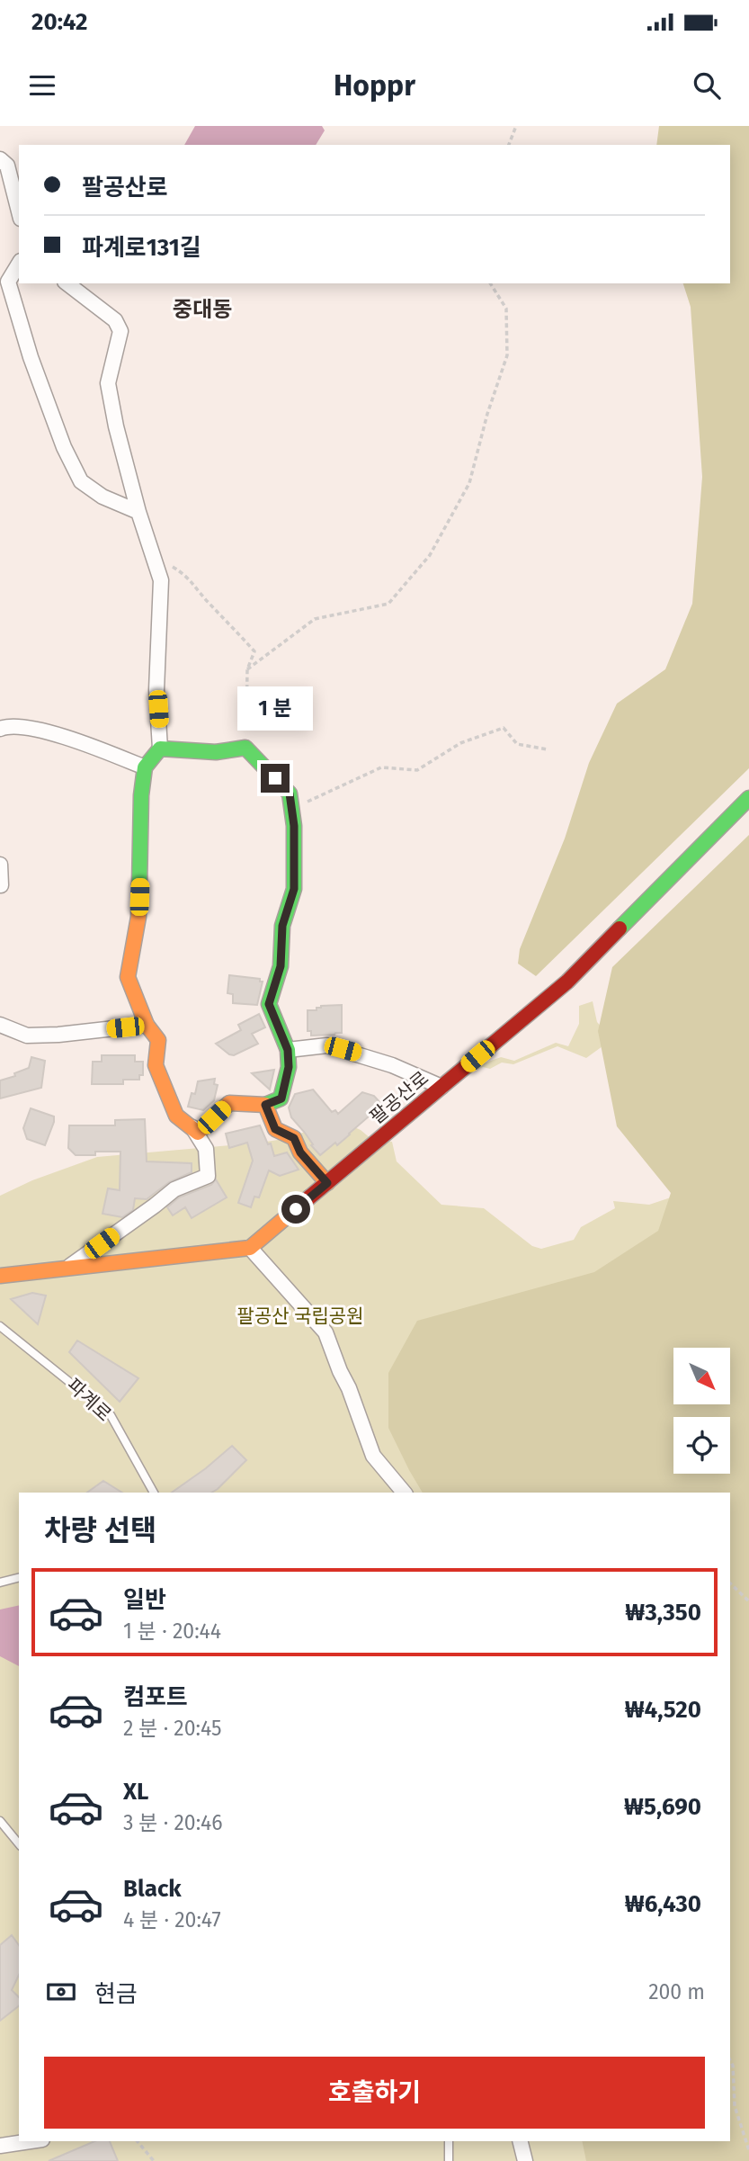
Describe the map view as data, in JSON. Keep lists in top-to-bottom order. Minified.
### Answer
{"streets":{"street":["팔공산로"],"lane":["파계로"]},"districts":["중대동"],"parks":["팔공산 국립공원"],"north":"bottom right","page":{"status":"20:42","header":"Hoppr","banner":["팔공산로","파계로131길"],"bubble":"1 분","heading":"차량 선택","list":[{"name":"일반","note":"1 분 · 20:44","value":"₩3,350"},{"name":"컴포트","note":"2 분 · 20:45","value":"₩4,520"},{"name":"XL","note":"3 분 · 20:46","value":"₩5,690"},{"name":"Black","note":"4 분 · 20:47","value":"₩6,430"}],"pay":["현금","200 m"],"buttons":"호출하기"}}
